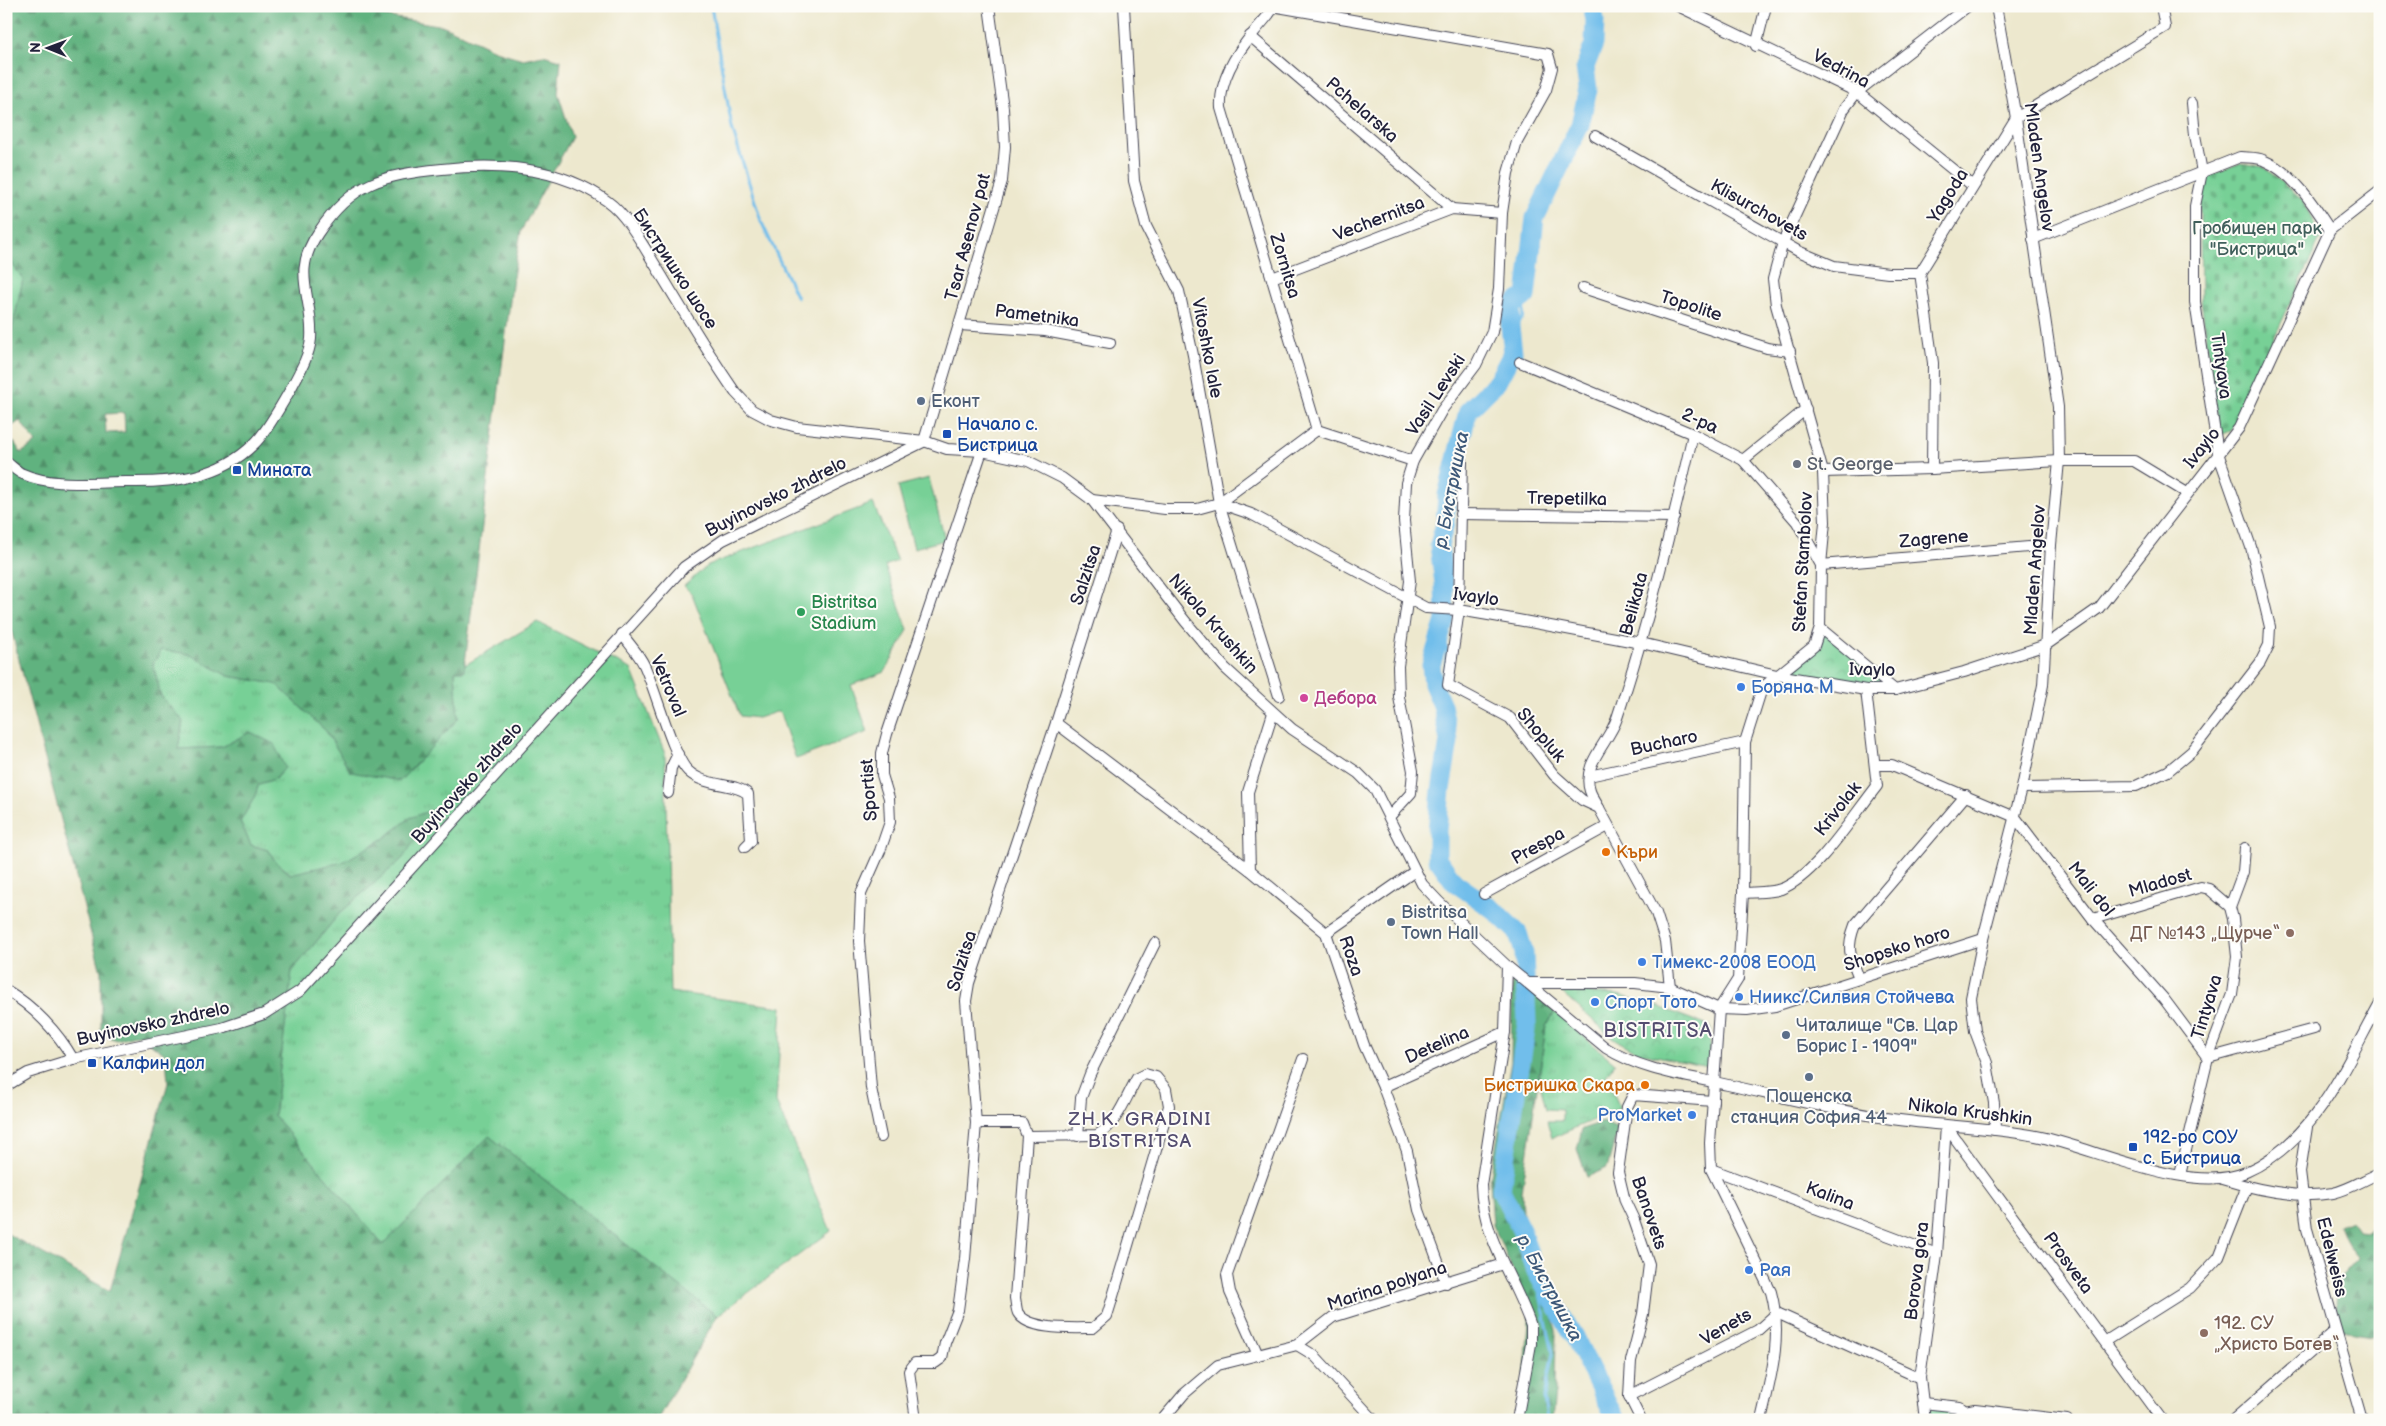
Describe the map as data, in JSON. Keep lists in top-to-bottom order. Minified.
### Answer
{"streets":{"street":["Vedrina","Pchelarska","Mladen Angelov","Yagoda","Klisurchovets","Vechernitsa","Tsar Asenov pat","Zornitsa","Бистришко шосе","Topolite","Pametnika","Vitoshko lale","Tintyava","Vasil Levski","2-ра","Ivaylo","Buyinovsko zhdrelo","Trepetilka","Zagrene","Stefan Stambolov","Salzitsa","Belikata","Nikola Krushkin","Vetroval","Shopluk","Bucharo","Sportist","Krivolak","Prespa","Mladost","Mali dol","Shopsko horo","Roza","Detelina","Kalina","Banovets","Edelweiss","Prosveta","Borova gora","Marina polyana","Venets"]},"crossings":[["Vedrina","Yagoda"],["Vedrina","Stefan Stambolov"],["Pchelarska","Vechernitsa"],["Pchelarska","Zornitsa"],["Mladen Angelov","Yagoda"],["Mladen Angelov","Tintyava"],["Mladen Angelov","Ivaylo"],["Mladen Angelov","Zagrene"],["Mladen Angelov","Nikola Krushkin"],["Mladen Angelov","Mali dol"],["Mladen Angelov","Shopsko horo"],["Yagoda","Klisurchovets"],["Klisurchovets","Stefan Stambolov"],["Vechernitsa","Zornitsa"],["Vechernitsa","Vasil Levski"],["Tsar Asenov pat","Бистришко шосе"],["Tsar Asenov pat","Pametnika"],["Tsar Asenov pat","Buyinovsko zhdrelo"],["Tsar Asenov pat","Nikola Krushkin"],["Zornitsa","Vasil Levski"],["Бистришко шосе","Buyinovsko zhdrelo"],["Бистришко шосе","Nikola Krushkin"],["Topolite","Stefan Stambolov"],["Vitoshko lale","Ivaylo"],["Tintyava","Ivaylo"],["Tintyava","Nikola Krushkin"],["Tintyava","Mladost"],["Tintyava","Mali dol"],["Vasil Levski","Ivaylo"],["Vasil Levski","Nikola Krushkin"],["2-ра","Zagrene"],["2-ра","Stefan Stambolov"],["2-ра","Belikata"],["Ivaylo","Stefan Stambolov"],["Ivaylo","Belikata"],["Ivaylo","Shopluk"],["Ivaylo","Krivolak"],["Buyinovsko zhdrelo","Nikola Krushkin"],["Buyinovsko zhdrelo","Vetroval"],["Trepetilka","Belikata"],["Zagrene","Stefan Stambolov"],["Stefan Stambolov","Nikola Krushkin"],["Stefan Stambolov","Bucharo"],["Stefan Stambolov","Krivolak"],["Stefan Stambolov","Shopsko horo"],["Stefan Stambolov","Kalina"],["Stefan Stambolov","Banovets"],["Stefan Stambolov","Venets"],["Salzitsa","Nikola Krushkin"],["Salzitsa","Roza"],["Belikata","Bucharo"],["Nikola Krushkin","Sportist"],["Nikola Krushkin","Shopsko horo"],["Nikola Krushkin","Edelweiss"],["Nikola Krushkin","Prosveta"],["Nikola Krushkin","Borova gora"],["Krivolak","Mali dol"],["Mladost","Mali dol"],["Roza","Detelina"],["Roza","Marina polyana"],["Kalina","Borova gora"],["Banovets","Venets"],["Prosveta","Borova gora"],["Borova gora","Venets"]],"districts":["BISTRITSA","ZH.K. GRADINI BISTRITSA"],"water":["р. Бистришка"],"parks":["Гробищен парк \"Бистрица\""],"places":{"other":["Еконт","St. George","Bistritsa Stadium","Боряна М","Дебора","Къри","Bistritsa Town Hall","ДГ №143 „Щурче“","Тимекс-2008 ЕООД","Ниикс/Силвия Стойчева","Спорт Тото","Читалище \"Св. Цар Борис I - 1909\"","Пощенска станция София 44","Бистришка Скара","ProMarket","Рая","192. СУ „Христо Ботев“"],"transit":["Начало с. Бистрица","Мината","Калфин дол","192-ро СОУ с. Бистрица"]},"north":"left"}
